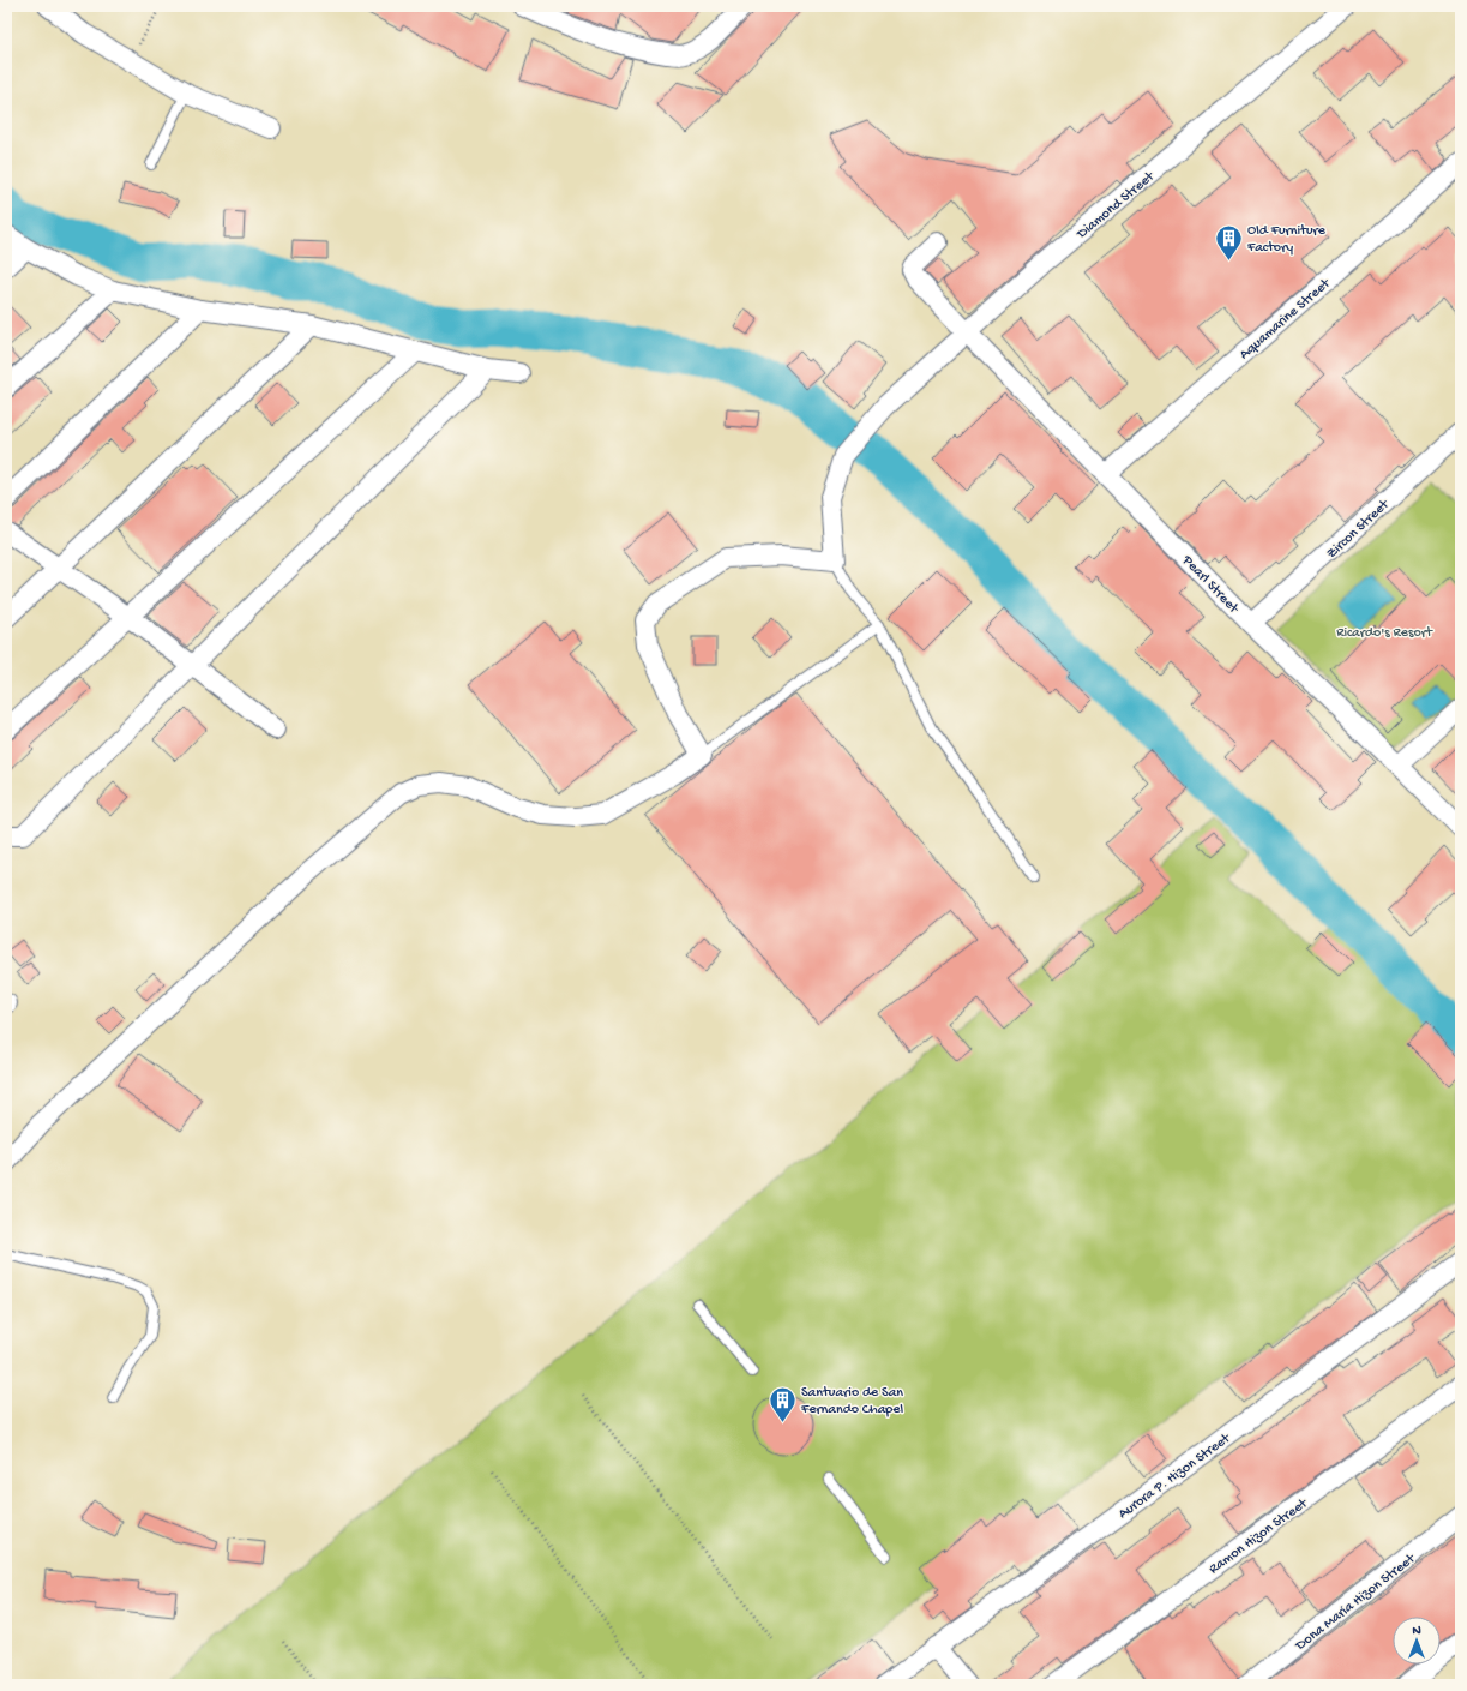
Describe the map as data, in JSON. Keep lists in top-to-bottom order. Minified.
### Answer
{"streets":{"street":["Diamond Street","Aquamarine Street","Zircon Street","Pearl Street","Aurora P. Hizon Street","Ramon Hizon Street","Dona Maria Hizon Street"]},"crossings":[["Diamond Street","Pearl Street"],["Aquamarine Street","Pearl Street"],["Zircon Street","Pearl Street"]],"parks":["Ricardo's Resort"],"places":{"building":["Old Furniture Factory","Santuario de San Fernando Chapel"]},"north":"top"}
